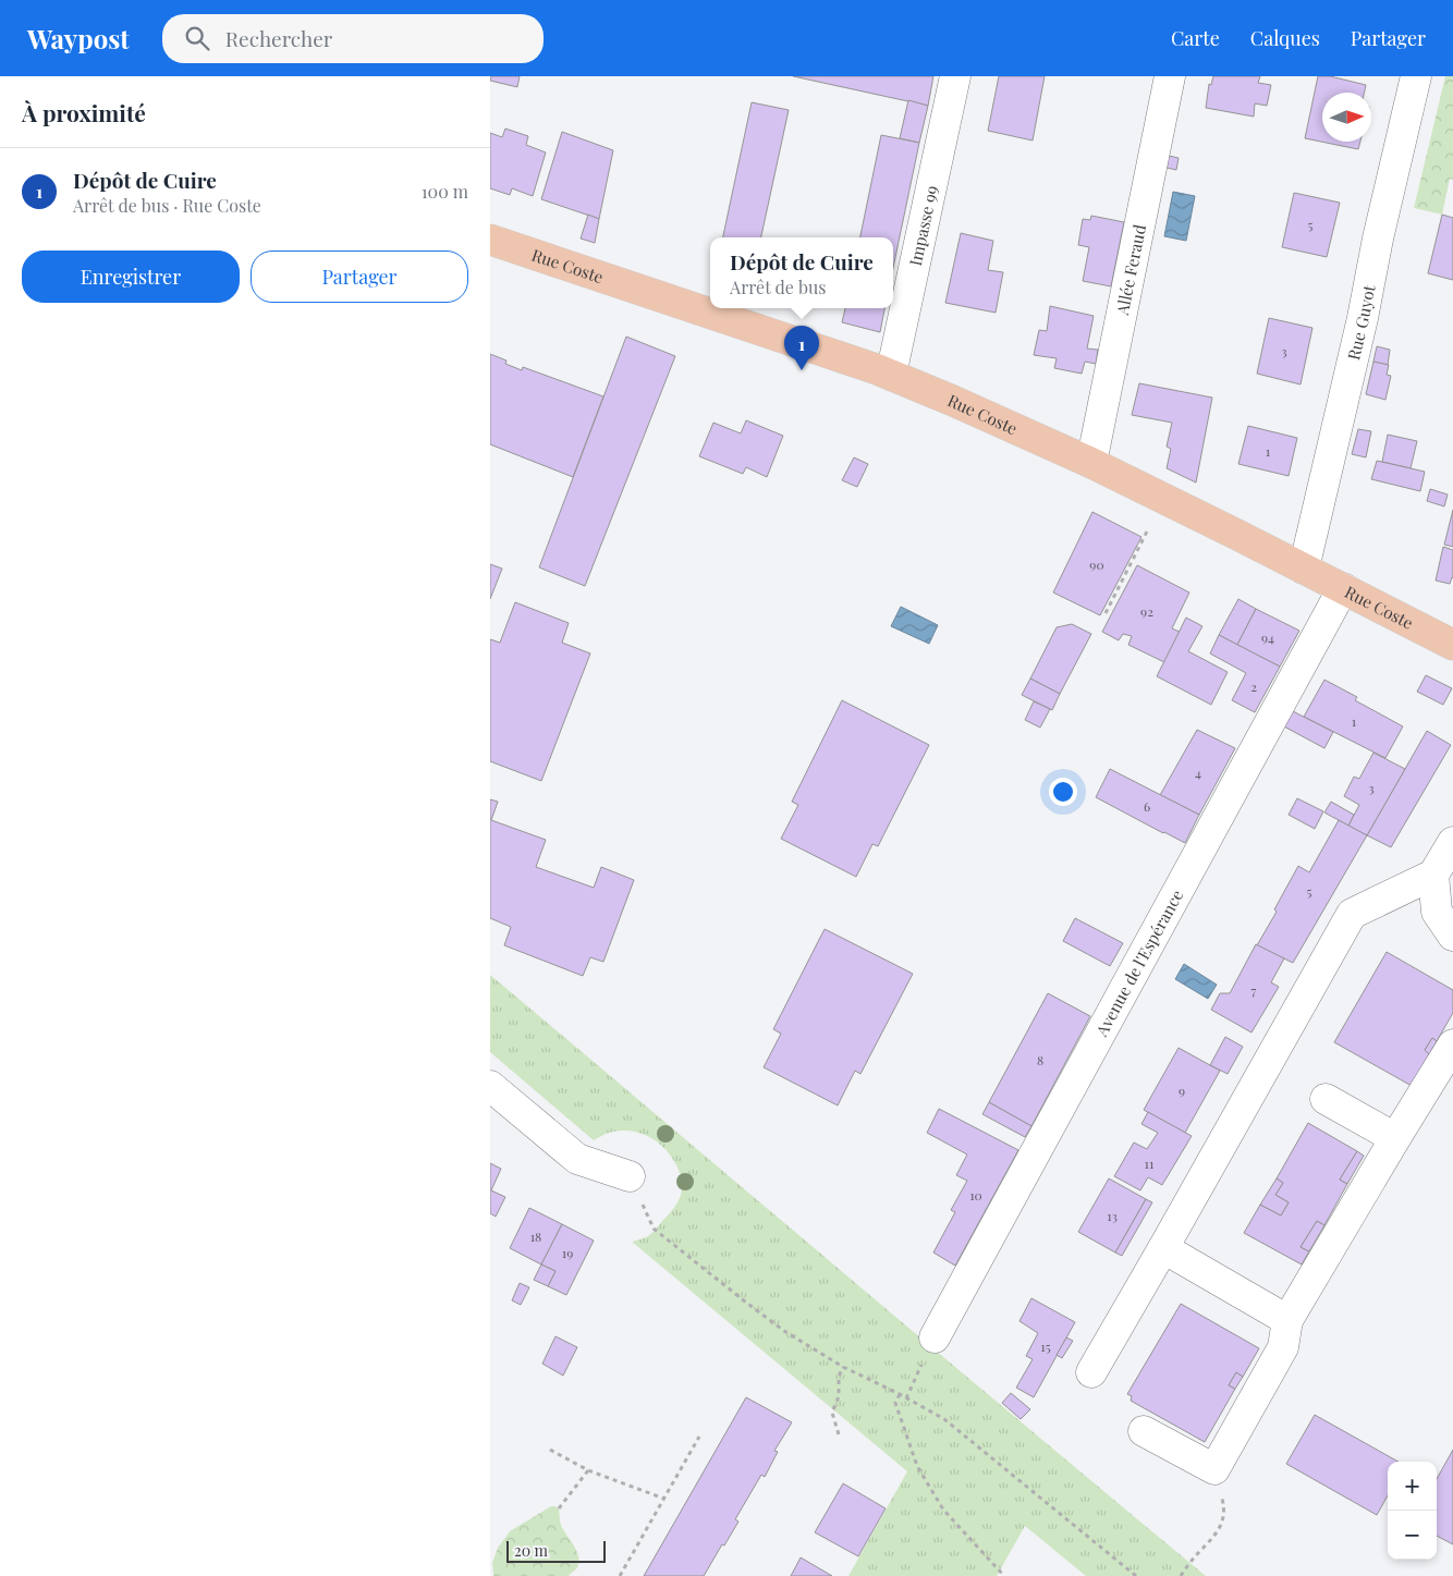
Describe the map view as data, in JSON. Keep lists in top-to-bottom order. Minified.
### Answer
{"streets":{"main road":["Rue Coste"],"street":["Impasse 99","Allée Feraud","Rue Guyot","Avenue de l'Espérance"]},"crossings":[["Impasse 99","Rue Coste"],["Rue Coste","Allée Feraud"],["Rue Coste","Rue Guyot"],["Rue Coste","Avenue de l'Espérance"]],"house_numbers":["5","3","1","90","92","94","2","1","4","3","6","5","7","8","9","11","10","13","18","19","15"],"scale_bar":"20 m","north":"right","page":{"header":"Waypost","search":"Rechercher","nav":["Carte","Calques","Partager"],"heading":"À proximité","list":[{"mark":"1","name":"Dépôt de Cuire","note":"Arrêt de bus · Rue Coste","value":"100 m"}],"buttons":["Enregistrer","Partager"],"popup":["Dépôt de Cuire","Arrêt de bus"],"pins":"1","map_buttons":["+","−"],"scale":"20 m"}}
